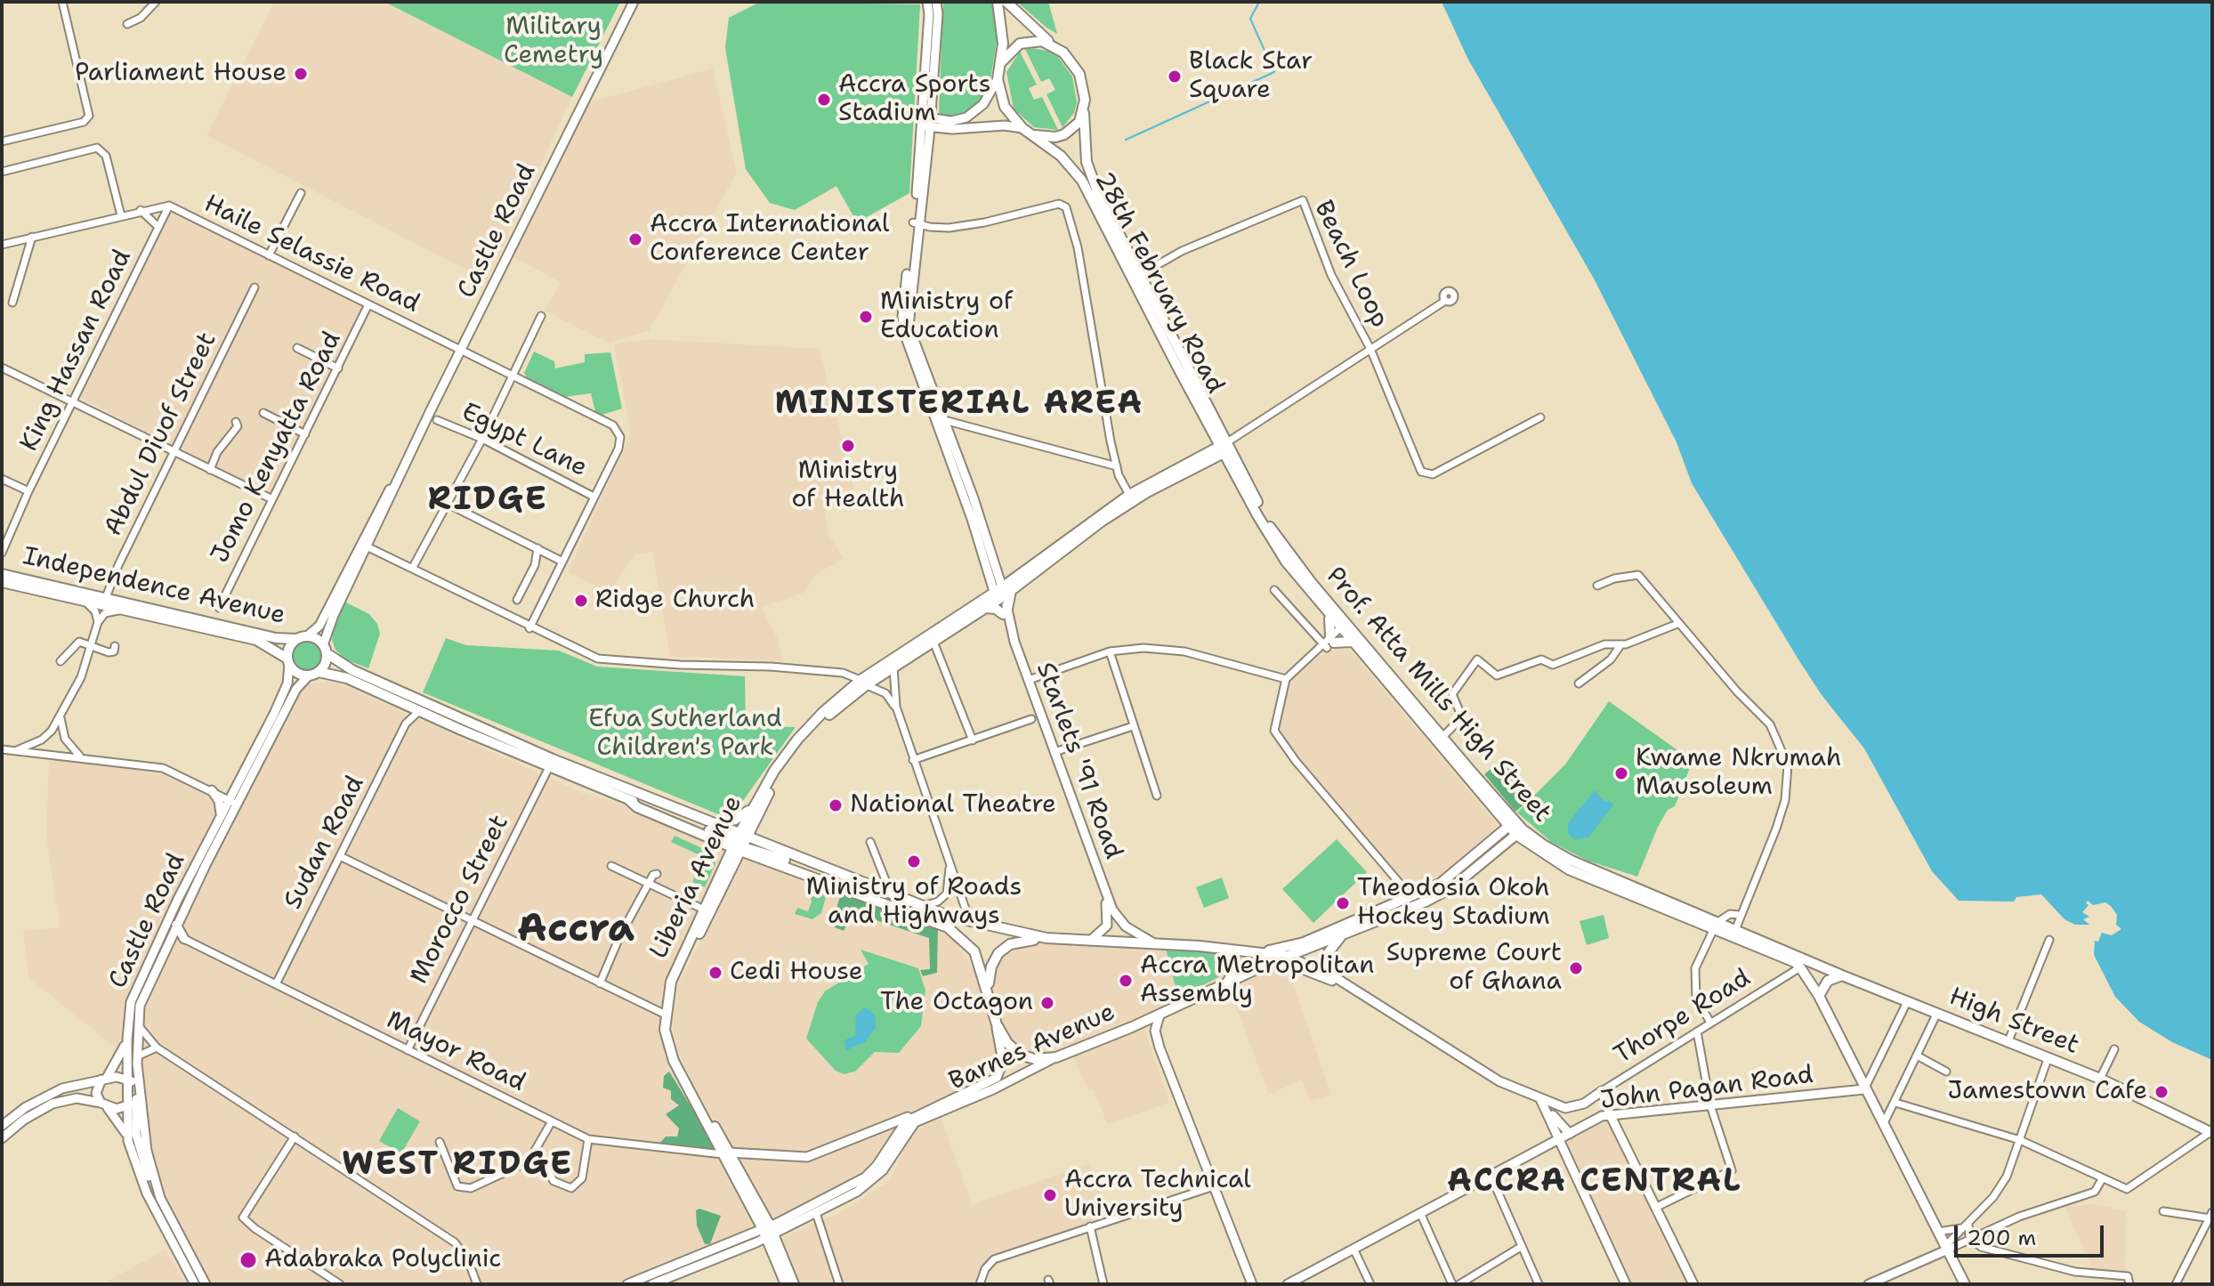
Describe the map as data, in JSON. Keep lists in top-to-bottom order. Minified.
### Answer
{"streets":{"main road":["Castle Road","28th February Road","Independence Avenue","Prof. Atta Mills High Street","Starlets '91 Road","Liberia Avenue","Thorpe Road","High Street","Barnes Avenue","John Pagan Road"],"street":["Haile Selassie Road","Beach Loop","King Hassan Road","Abdul Diuof Street","Egypt Lane","Jomo Kenyatta Road","Sudan Road","Morocco Street","Mayor Road"]},"crossings":[["Castle Road","Haile Selassie Road"],["Castle Road","Independence Avenue"],["Haile Selassie Road","King Hassan Road"],["Haile Selassie Road","Egypt Lane"],["Haile Selassie Road","Jomo Kenyatta Road"],["Beach Loop","28th February Road"],["28th February Road","Prof. Atta Mills High Street"],["28th February Road","Starlets '91 Road"],["28th February Road","Liberia Avenue"],["Abdul Diuof Street","Independence Avenue"],["Prof. Atta Mills High Street","Liberia Avenue"],["Prof. Atta Mills High Street","Thorpe Road"],["Prof. Atta Mills High Street","High Street"],["Prof. Atta Mills High Street","Barnes Avenue"],["Starlets '91 Road","Liberia Avenue"],["Sudan Road","Mayor Road"],["Liberia Avenue","Barnes Avenue"],["Liberia Avenue","Mayor Road"],["Morocco Street","Mayor Road"],["Thorpe Road","High Street"]],"districts":["MINISTERIAL AREA","RIDGE","Accra","WEST RIDGE","ACCRA CENTRAL"],"parks":["Military Cemetry","Efua Sutherland Children's Park"],"places":["Parliament House","Black Star Square","Accra Sports Stadium","Accra International Conference Center","Ministry of Education","Ministry of Health","Ridge Church","Kwame Nkrumah Mausoleum","National Theatre","Ministry of Roads and Highways","Theodosia Okoh Hockey Stadium","Supreme Court of Ghana","Cedi House","Accra Metropolitan Assembly","The Octagon","Jamestown Cafe","Accra Technical University","Adabraka Polyclinic"],"scale_bar":"200 m"}
